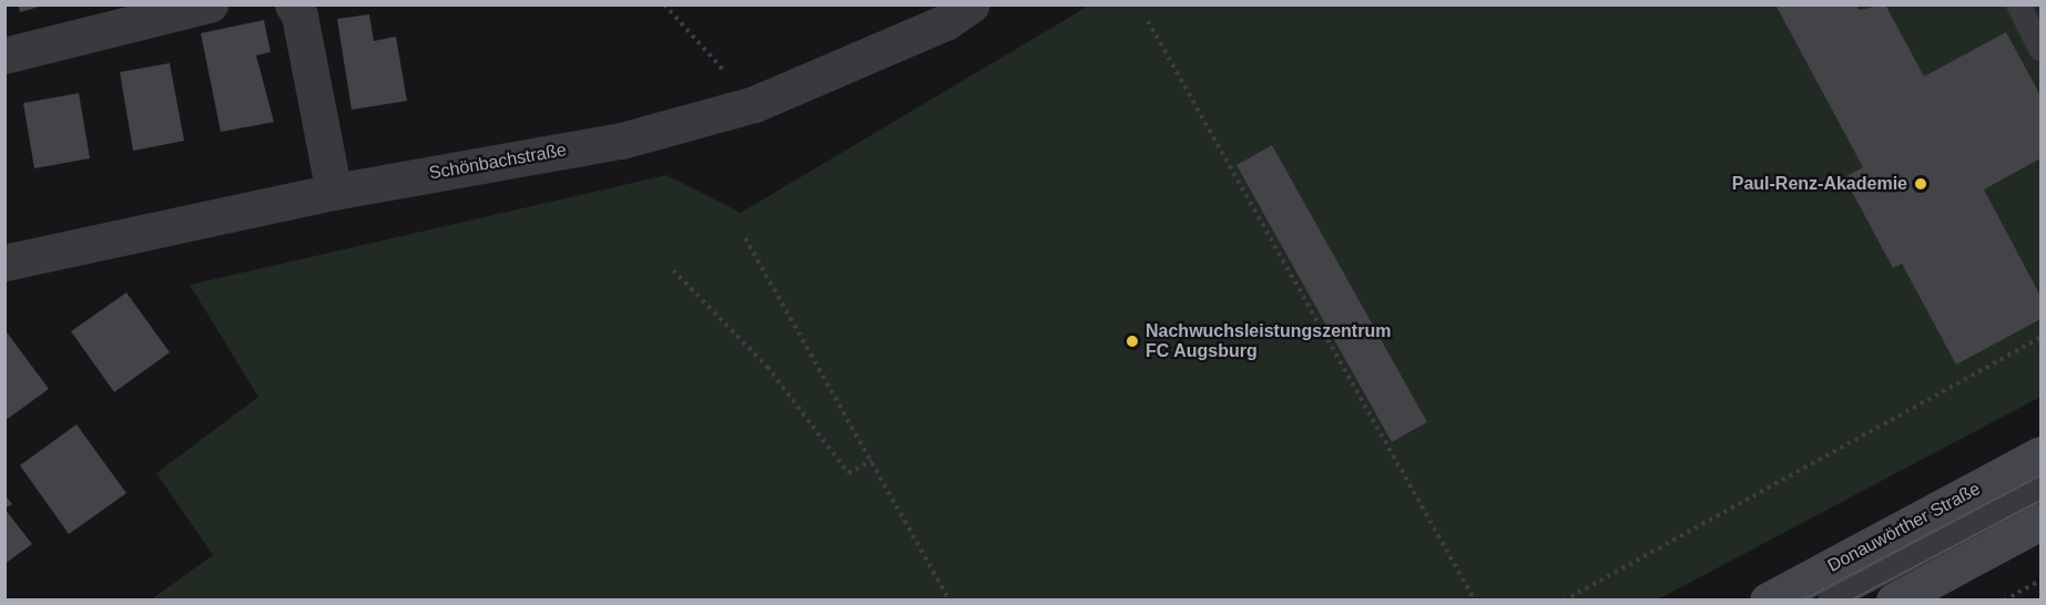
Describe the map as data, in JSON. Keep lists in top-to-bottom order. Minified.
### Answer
{"streets":{"main road":["Donauwörther Straße"],"street":["Schönbachstraße"]},"places":["Paul-Renz-Akademie","Nachwuchsleistungszentrum FC Augsburg"]}
